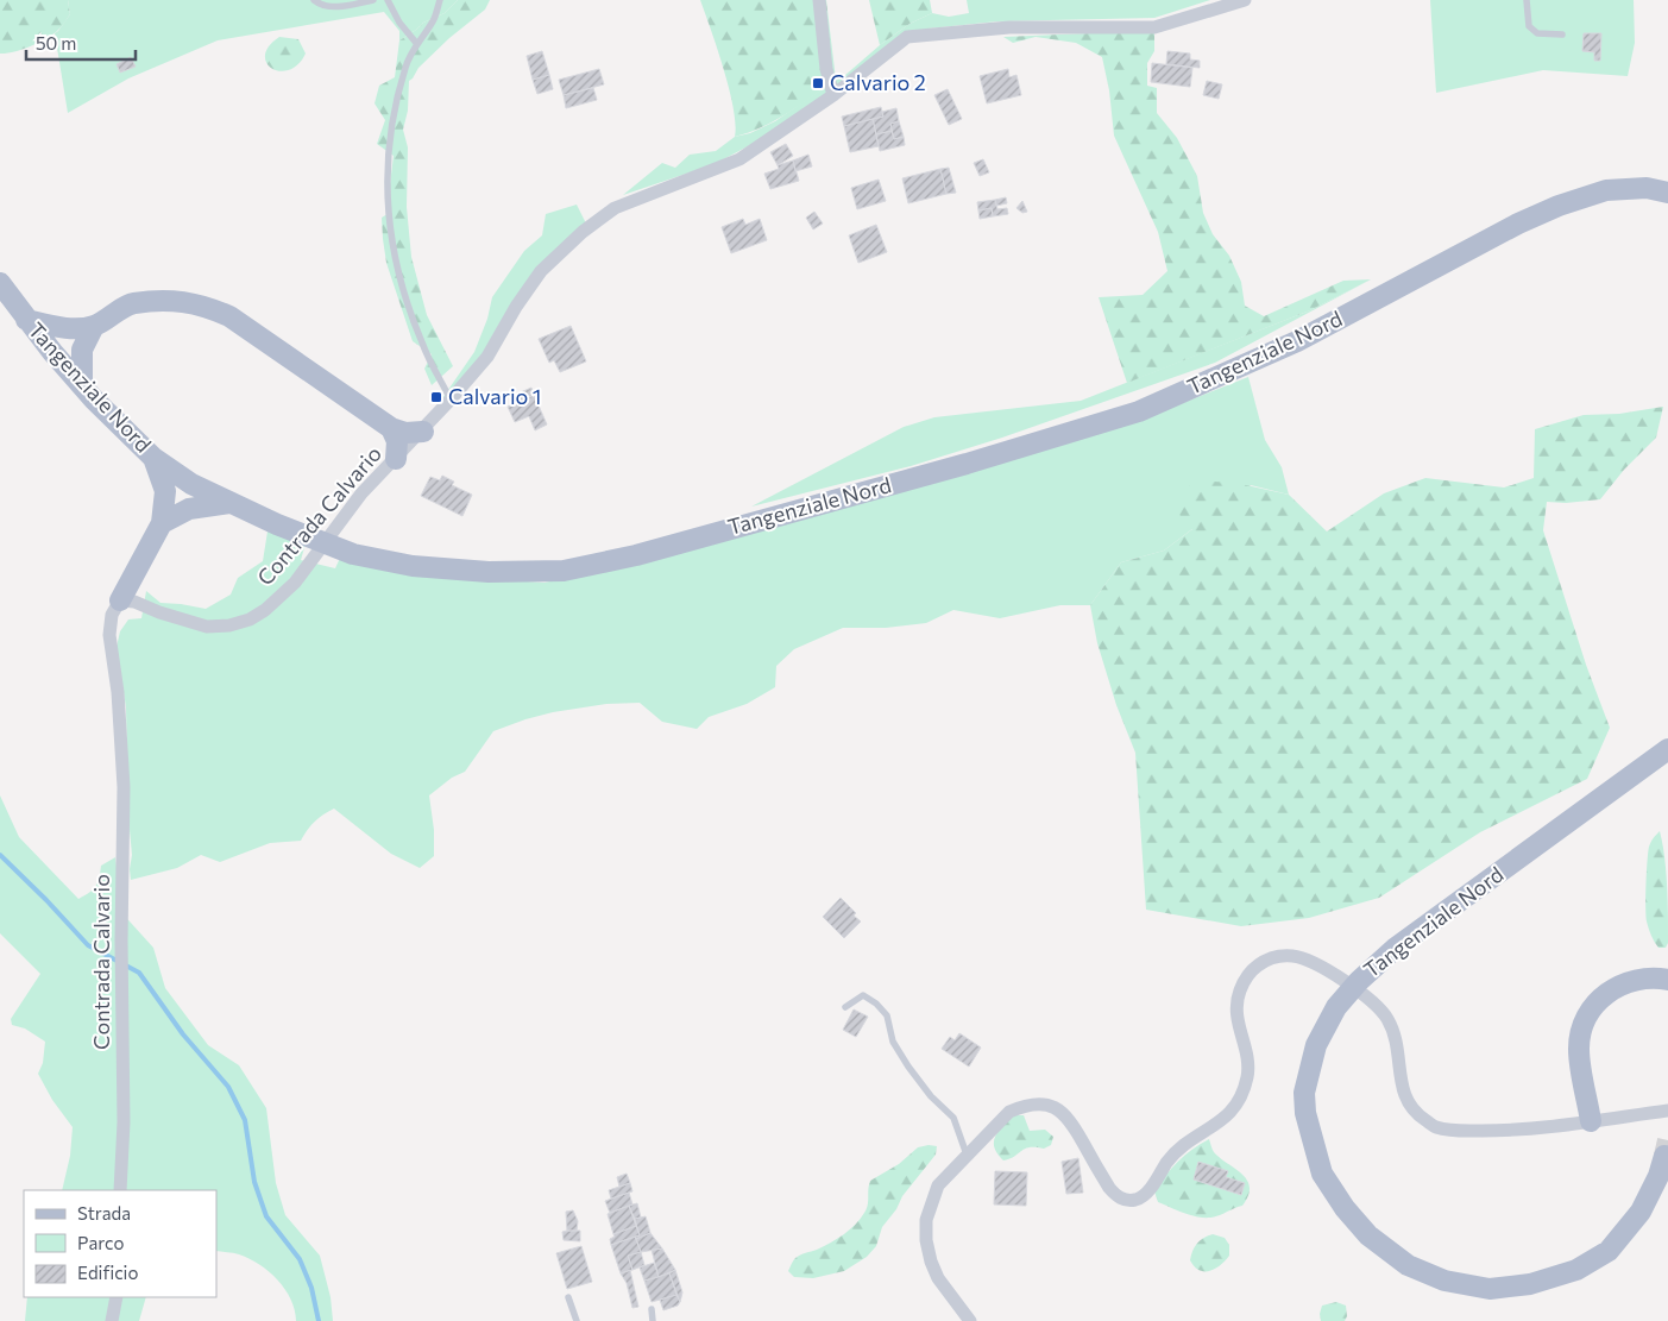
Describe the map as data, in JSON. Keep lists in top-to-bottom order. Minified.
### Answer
{"streets":{"main road":["Tangenziale Nord"],"street":["Contrada Calvario"]},"places":{"transit":["Calvario 2","Calvario 1"]},"legend":["Strada","Parco","Edificio"],"scale_bar":"50 m"}
